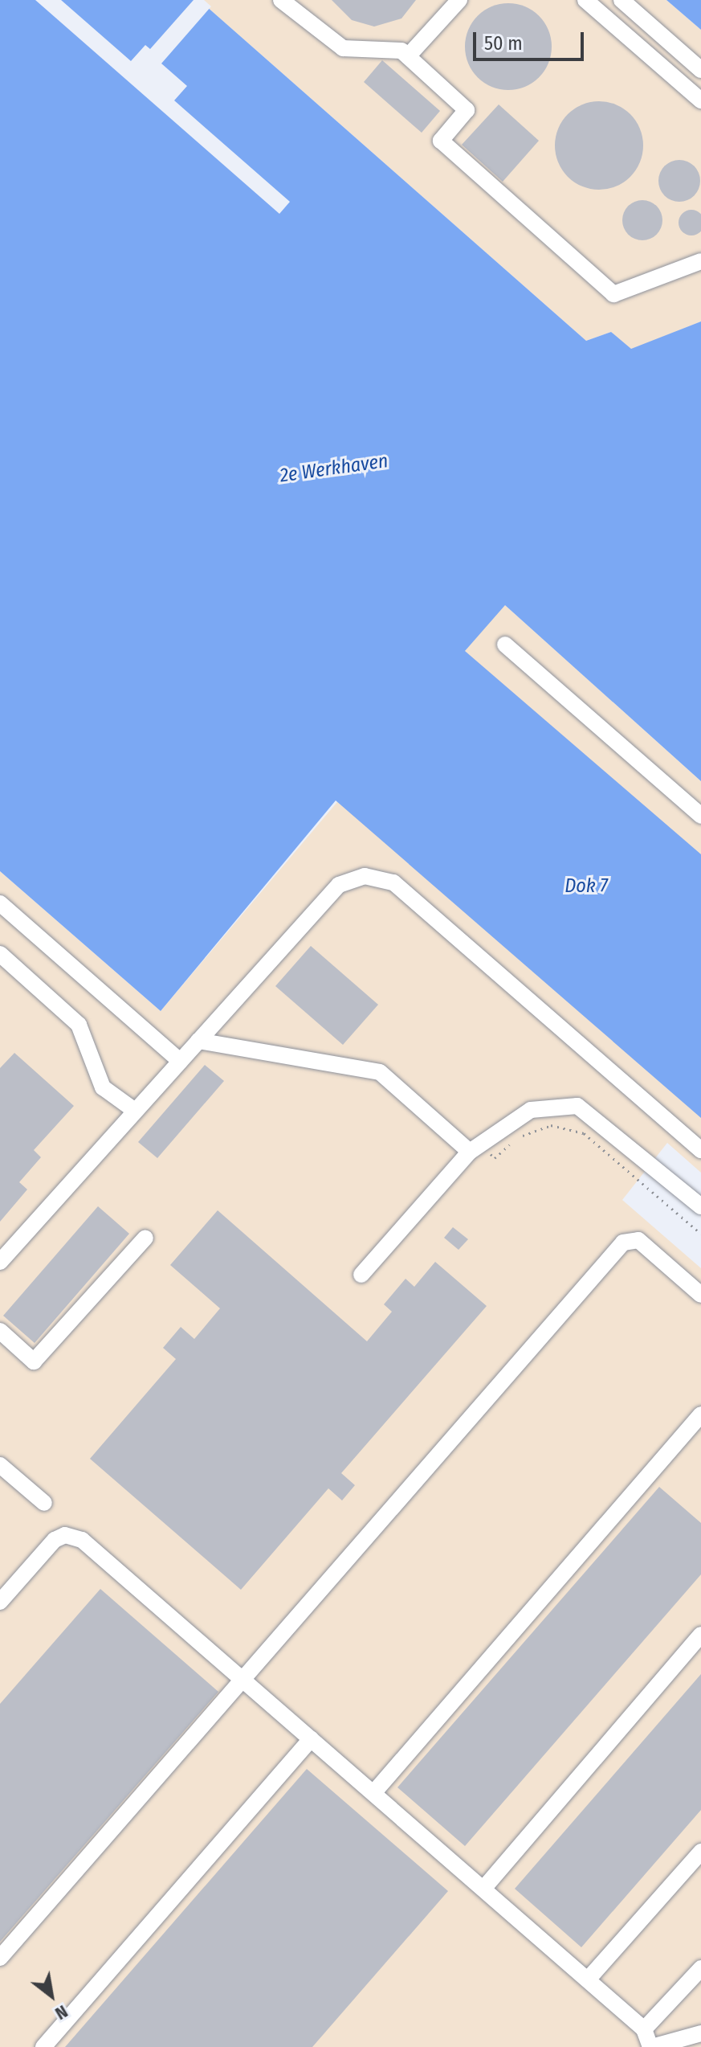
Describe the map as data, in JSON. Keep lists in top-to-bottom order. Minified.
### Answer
{"water":["2e Werkhaven","Dok 7"],"scale_bar":"50 m","north":"bottom right"}
